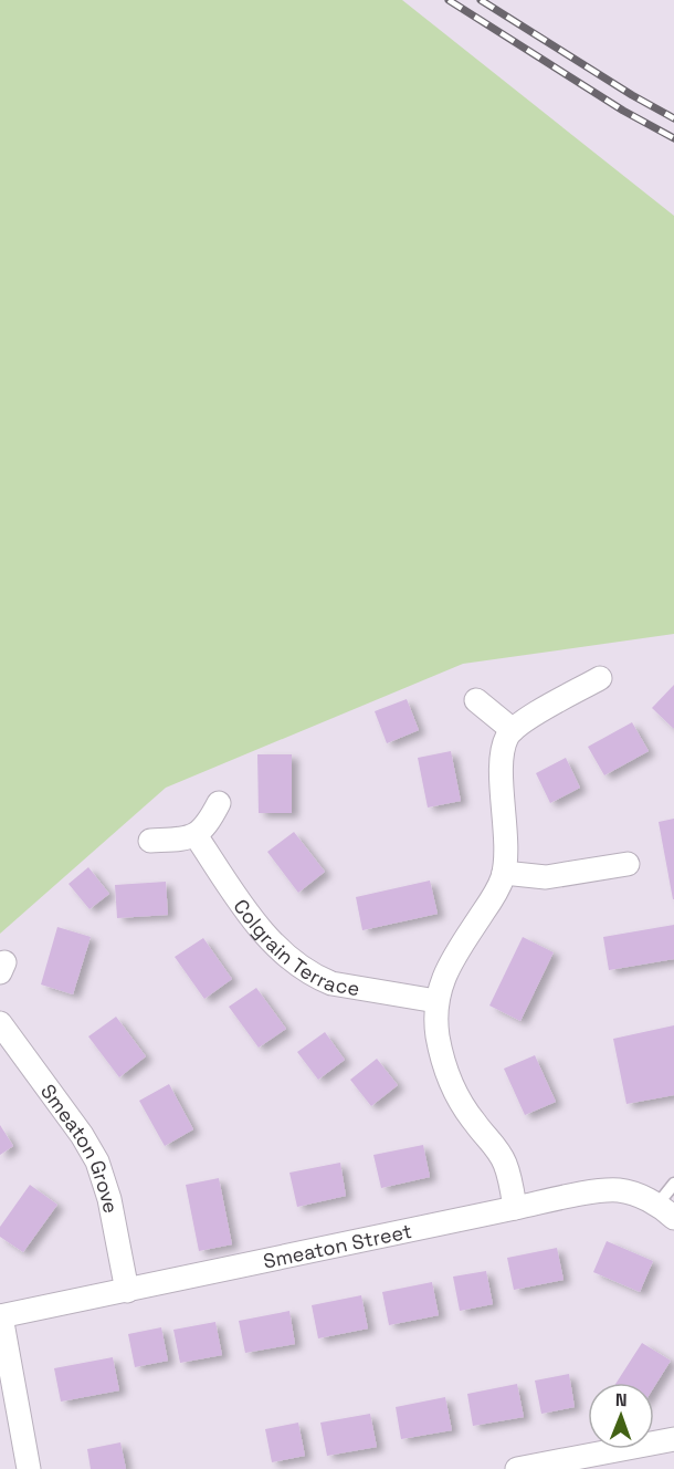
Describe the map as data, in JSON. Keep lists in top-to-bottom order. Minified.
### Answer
{"streets":{"street":["Colgrain Terrace","Smeaton Grove","Smeaton Street"]},"crossings":[["Smeaton Grove","Smeaton Street"]],"north":"top"}
